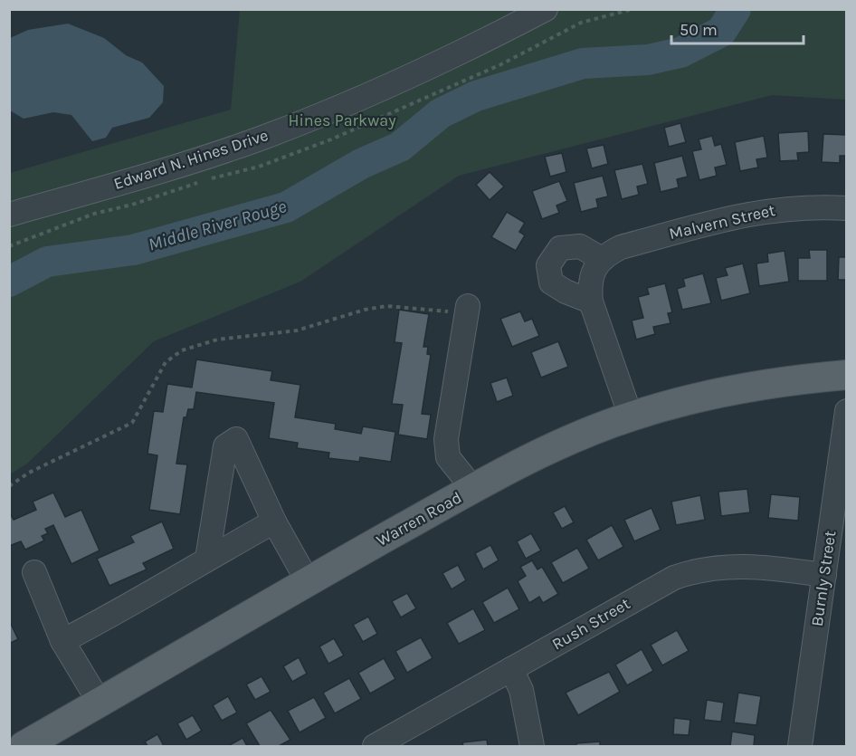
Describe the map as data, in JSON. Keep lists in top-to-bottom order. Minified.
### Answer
{"streets":{"main road":["Warren Road"],"street":["Edward N. Hines Drive","Malvern Street","Burnly Street","Rush Street"]},"crossings":[["Burnly Street","Rush Street"]],"water":["Middle River Rouge"],"parks":["Hines Parkway"],"scale_bar":"50 m"}
